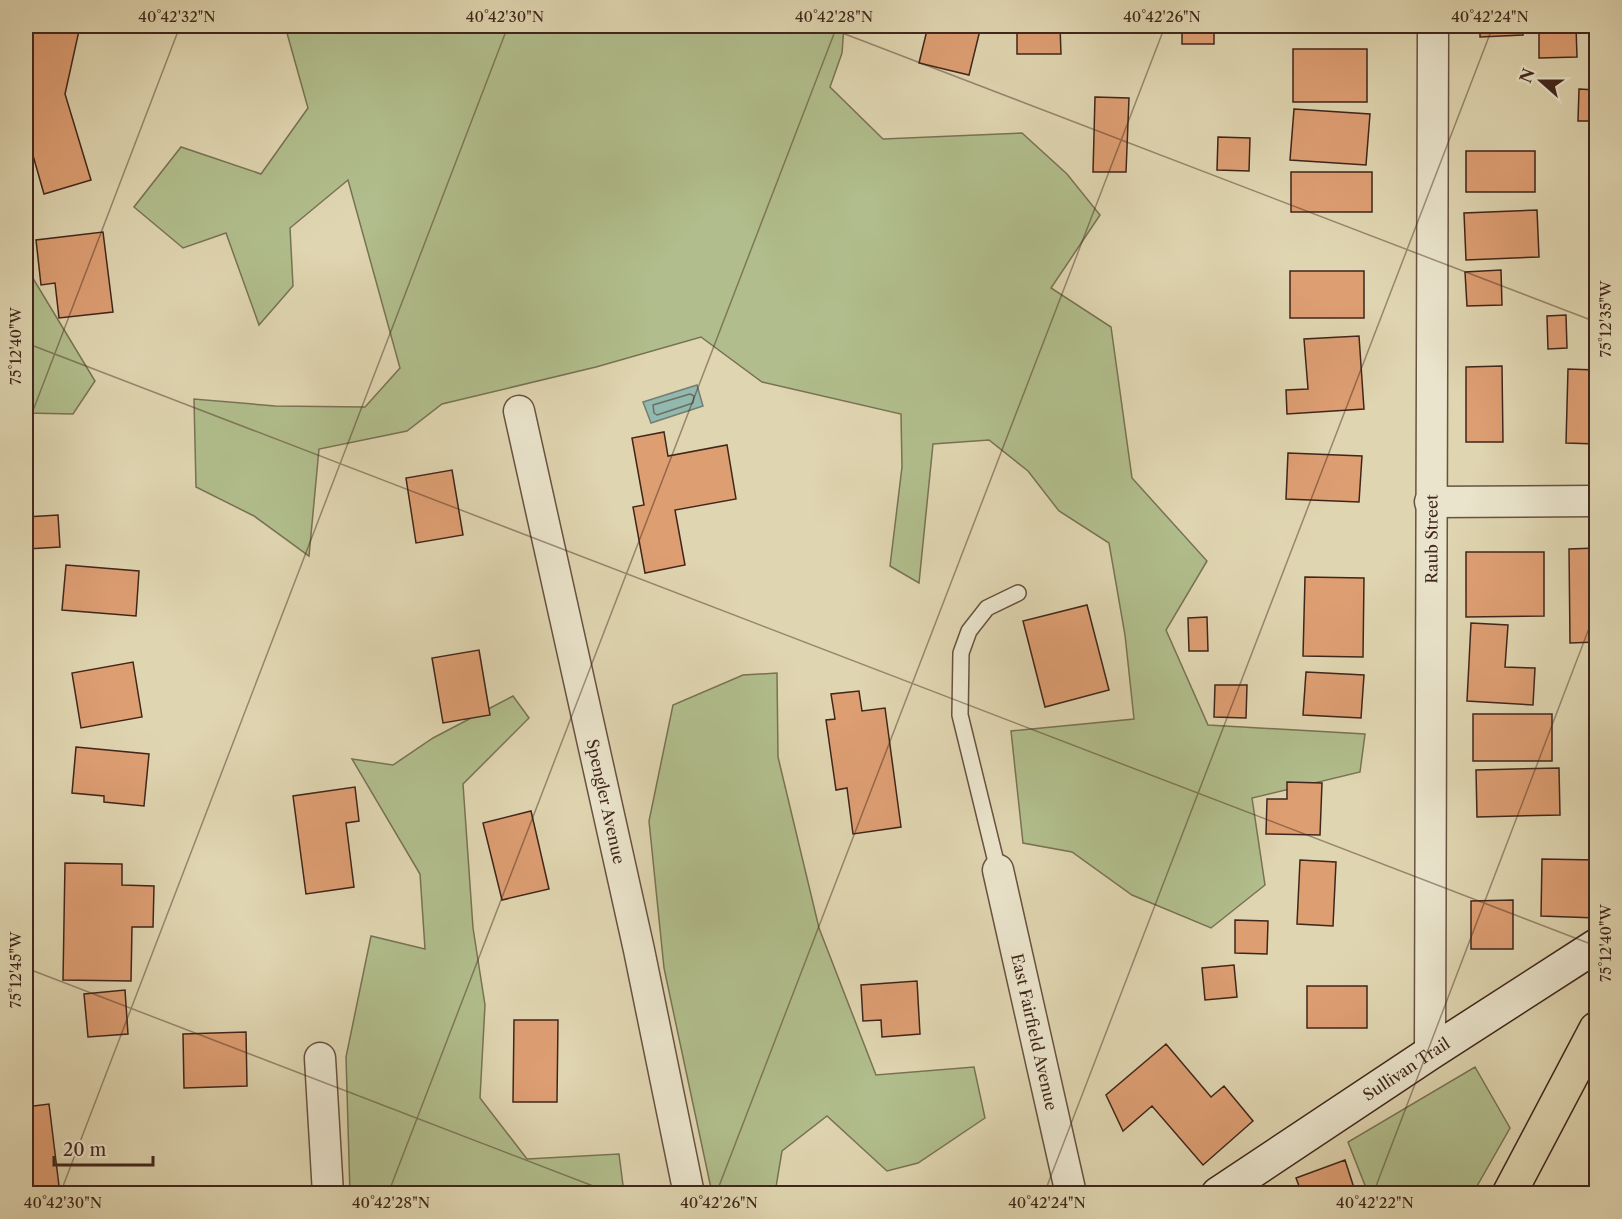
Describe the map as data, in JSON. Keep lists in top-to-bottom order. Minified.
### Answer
{"streets":{"street":["Raub Street","Spengler Avenue","East Fairfield Avenue","Sullivan Trail"]},"crossings":[["Raub Street","Sullivan Trail"]],"scale_bar":"20 m","north":"left","coordinates":["40°42'32\"N","40°42'30\"N","40°42'28\"N","40°42'26\"N","40°42'24\"N","75°12'35\"W","75°12'40\"W","75°12'45\"W","40°42'22\"N"]}
